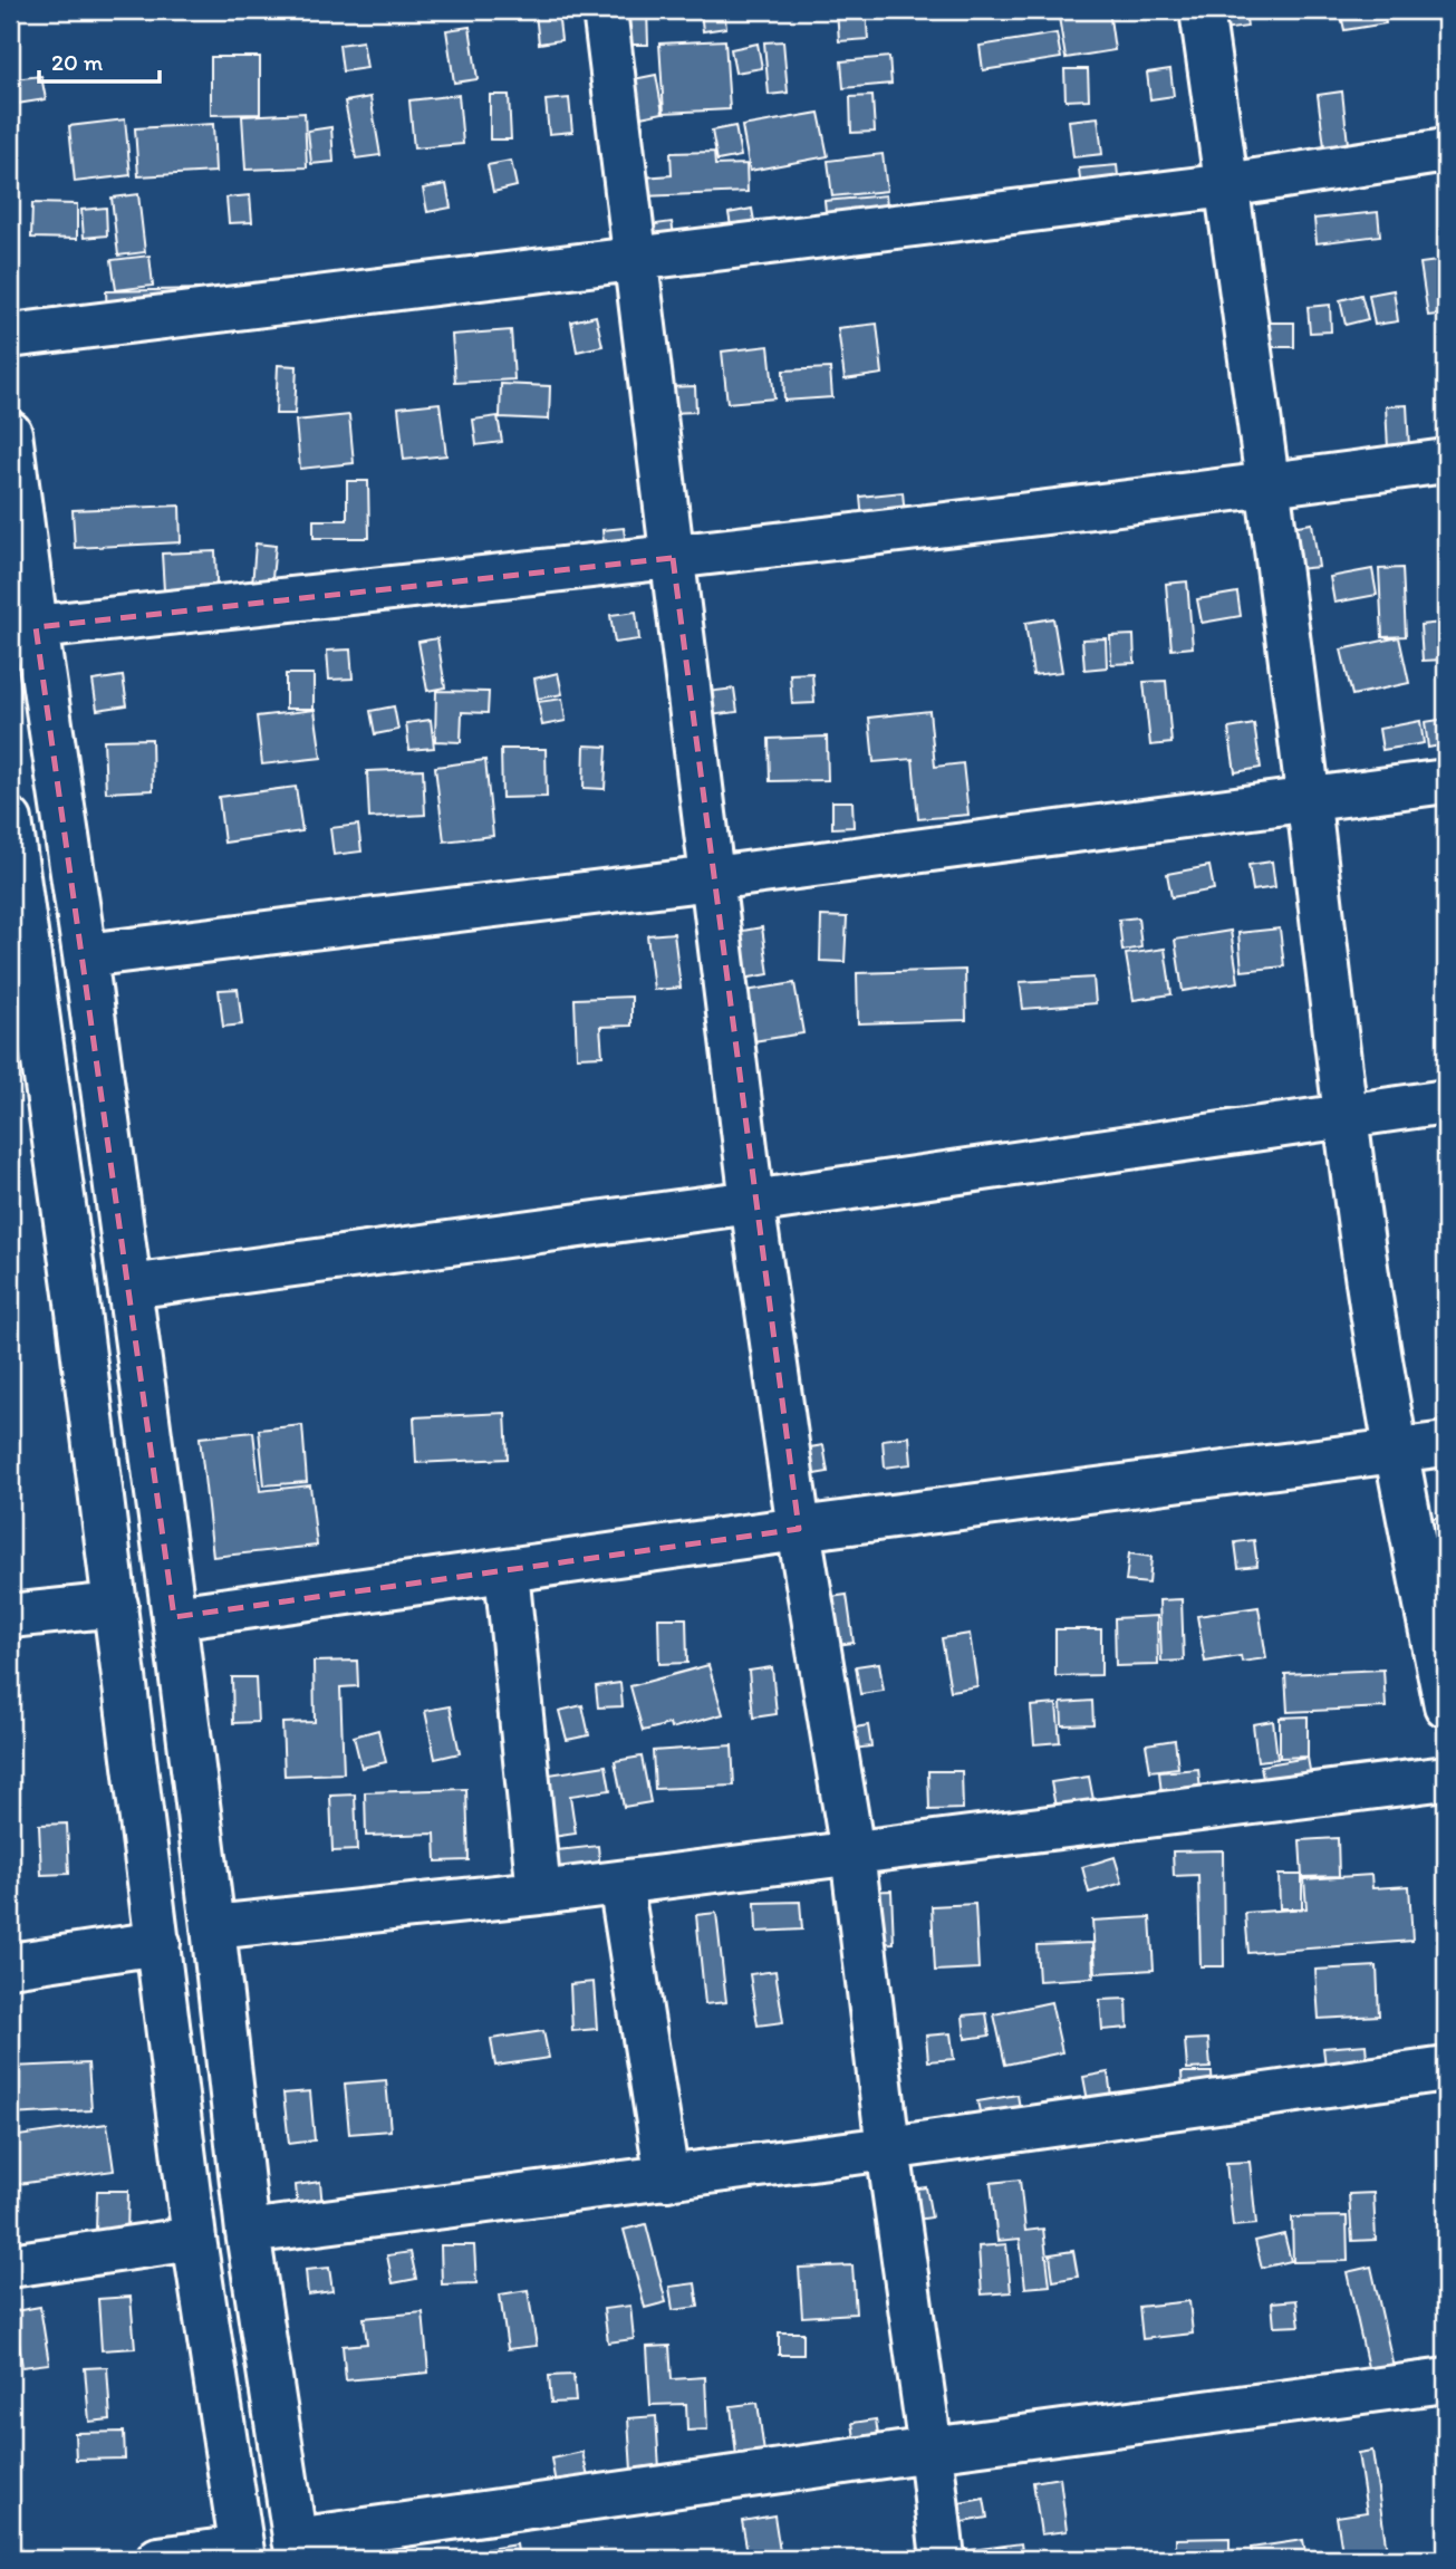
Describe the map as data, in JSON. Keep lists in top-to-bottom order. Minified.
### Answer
{"scale_bar":"20 m"}
